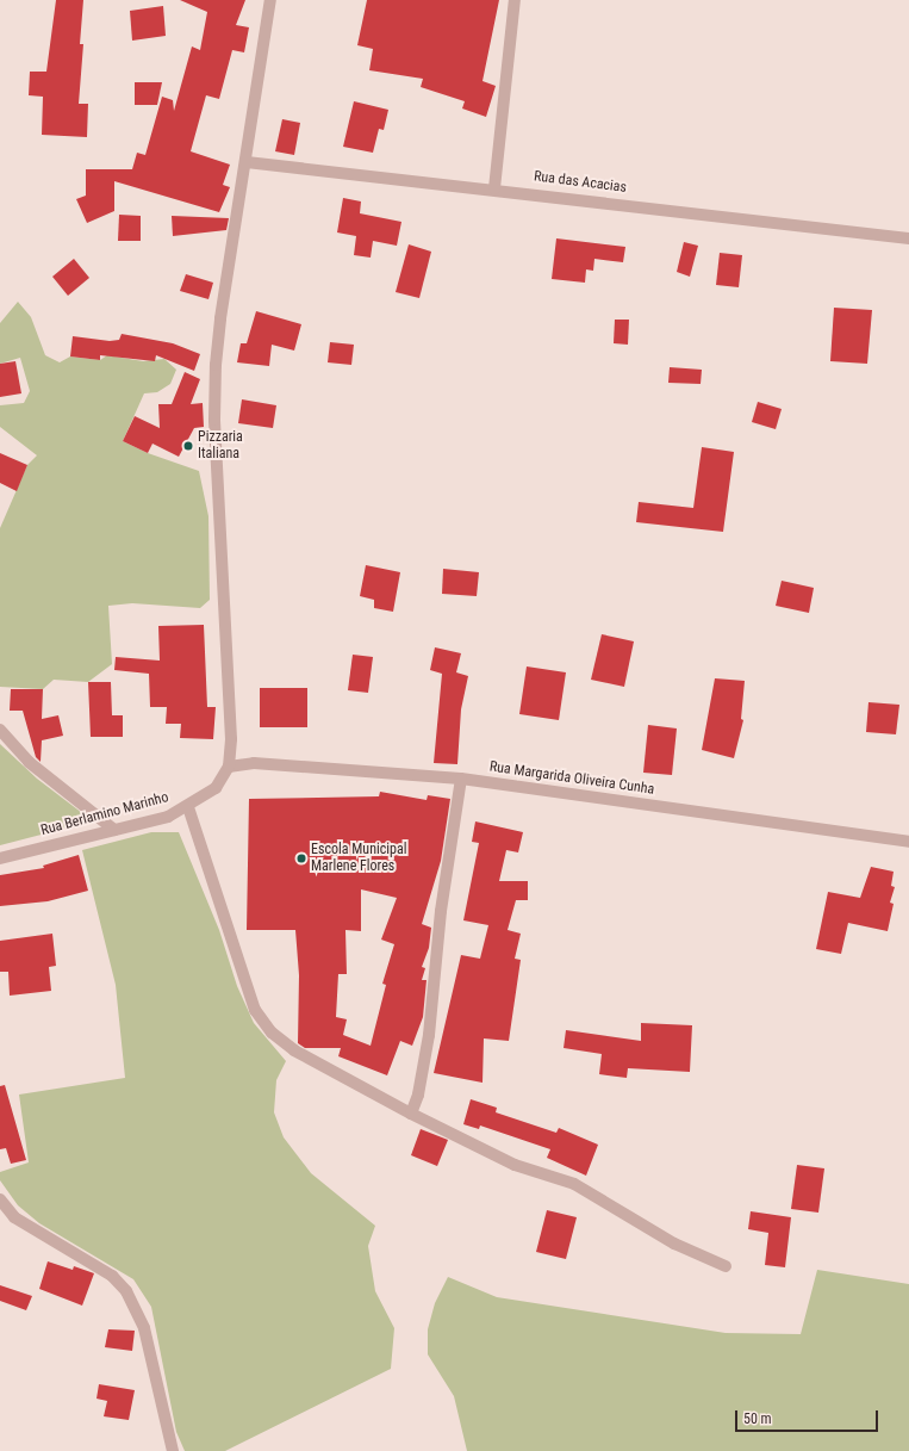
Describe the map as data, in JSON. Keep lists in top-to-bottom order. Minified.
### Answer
{"streets":{"street":["Rua das Acacias","Rua Margarida Oliveira Cunha","Rua Berlamino Marinho"]},"crossings":[["Rua das Acacias","Rua Berlamino Marinho"],["Rua Margarida Oliveira Cunha","Rua Berlamino Marinho"]],"places":["Pizzaria Italiana","Escola Municipal Marlene Flores"],"scale_bar":"50 m"}
